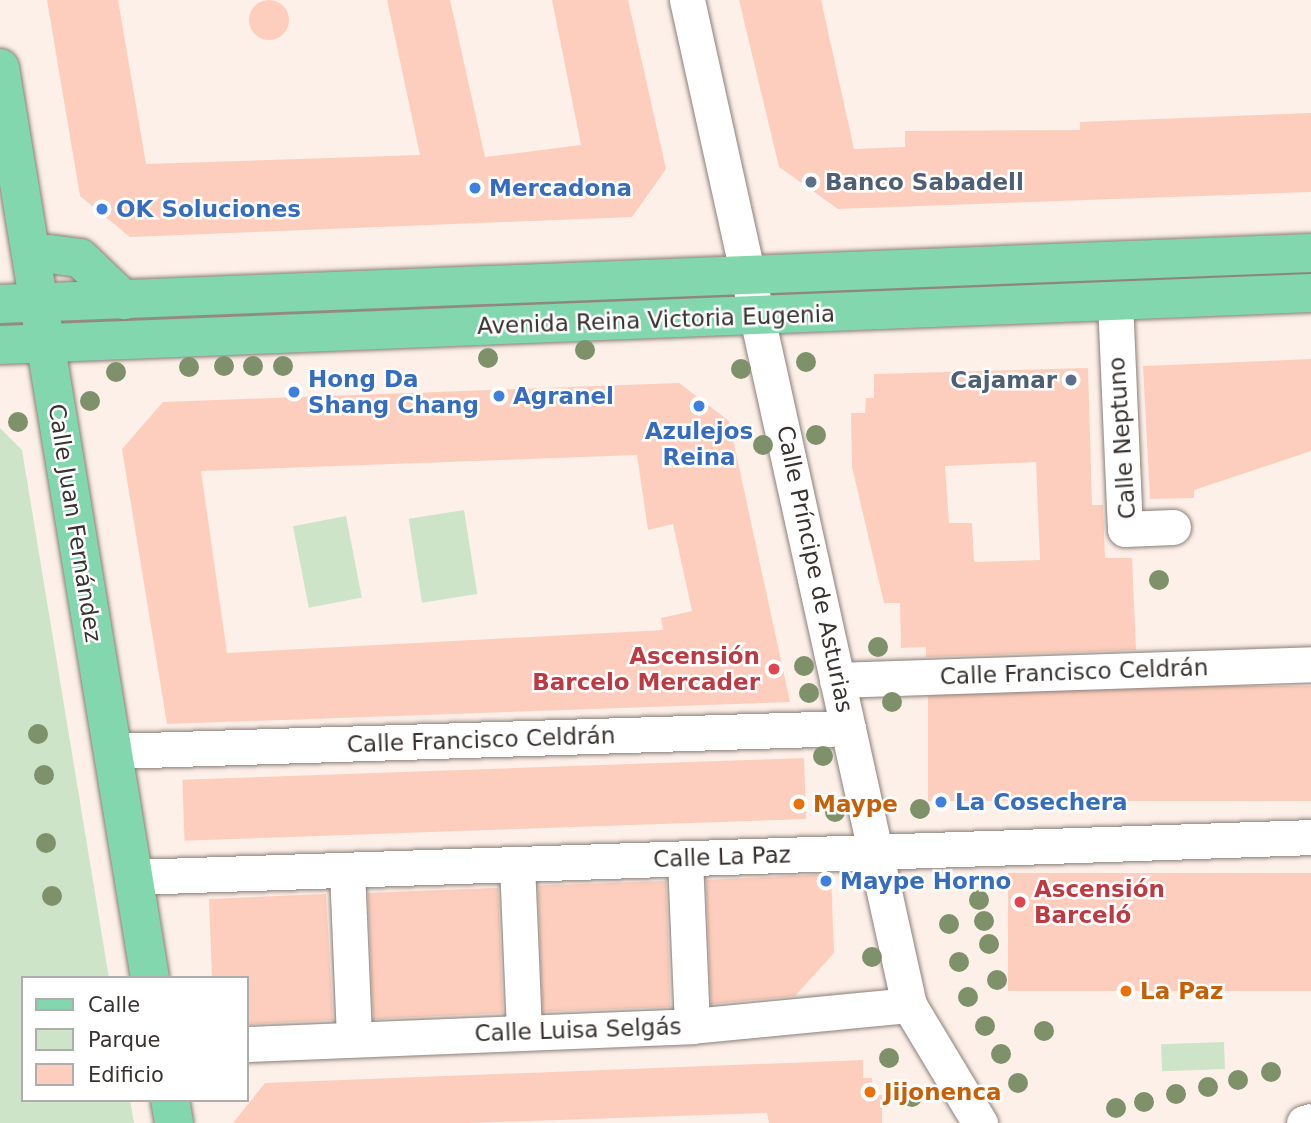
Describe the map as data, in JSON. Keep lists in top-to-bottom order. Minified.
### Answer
{"streets":{"main road":["Avenida Reina Victoria Eugenia","Calle Juan Fernández"],"street":["Calle Neptuno","Calle Príncipe de Asturias","Calle Francisco Celdrán","Calle La Paz","Calle Luisa Selgás"]},"crossings":[["Avenida Reina Victoria Eugenia","Calle Neptuno"],["Avenida Reina Victoria Eugenia","Calle Juan Fernández"],["Avenida Reina Victoria Eugenia","Calle Príncipe de Asturias"],["Calle Juan Fernández","Calle Francisco Celdrán"],["Calle Juan Fernández","Calle La Paz"],["Calle Príncipe de Asturias","Calle Francisco Celdrán"],["Calle Príncipe de Asturias","Calle La Paz"],["Calle Príncipe de Asturias","Calle Luisa Selgás"]],"places":["Banco Sabadell","Mercadona","OK Soluciones","Cajamar","Hong Da Shang Chang","Agranel","Azulejos Reina","Ascensión Barcelo Mercader","La Cosechera","Maype","Maype Horno","Ascensión Barceló","La Paz","Jijonenca"],"legend":["Calle","Parque","Edificio"]}
